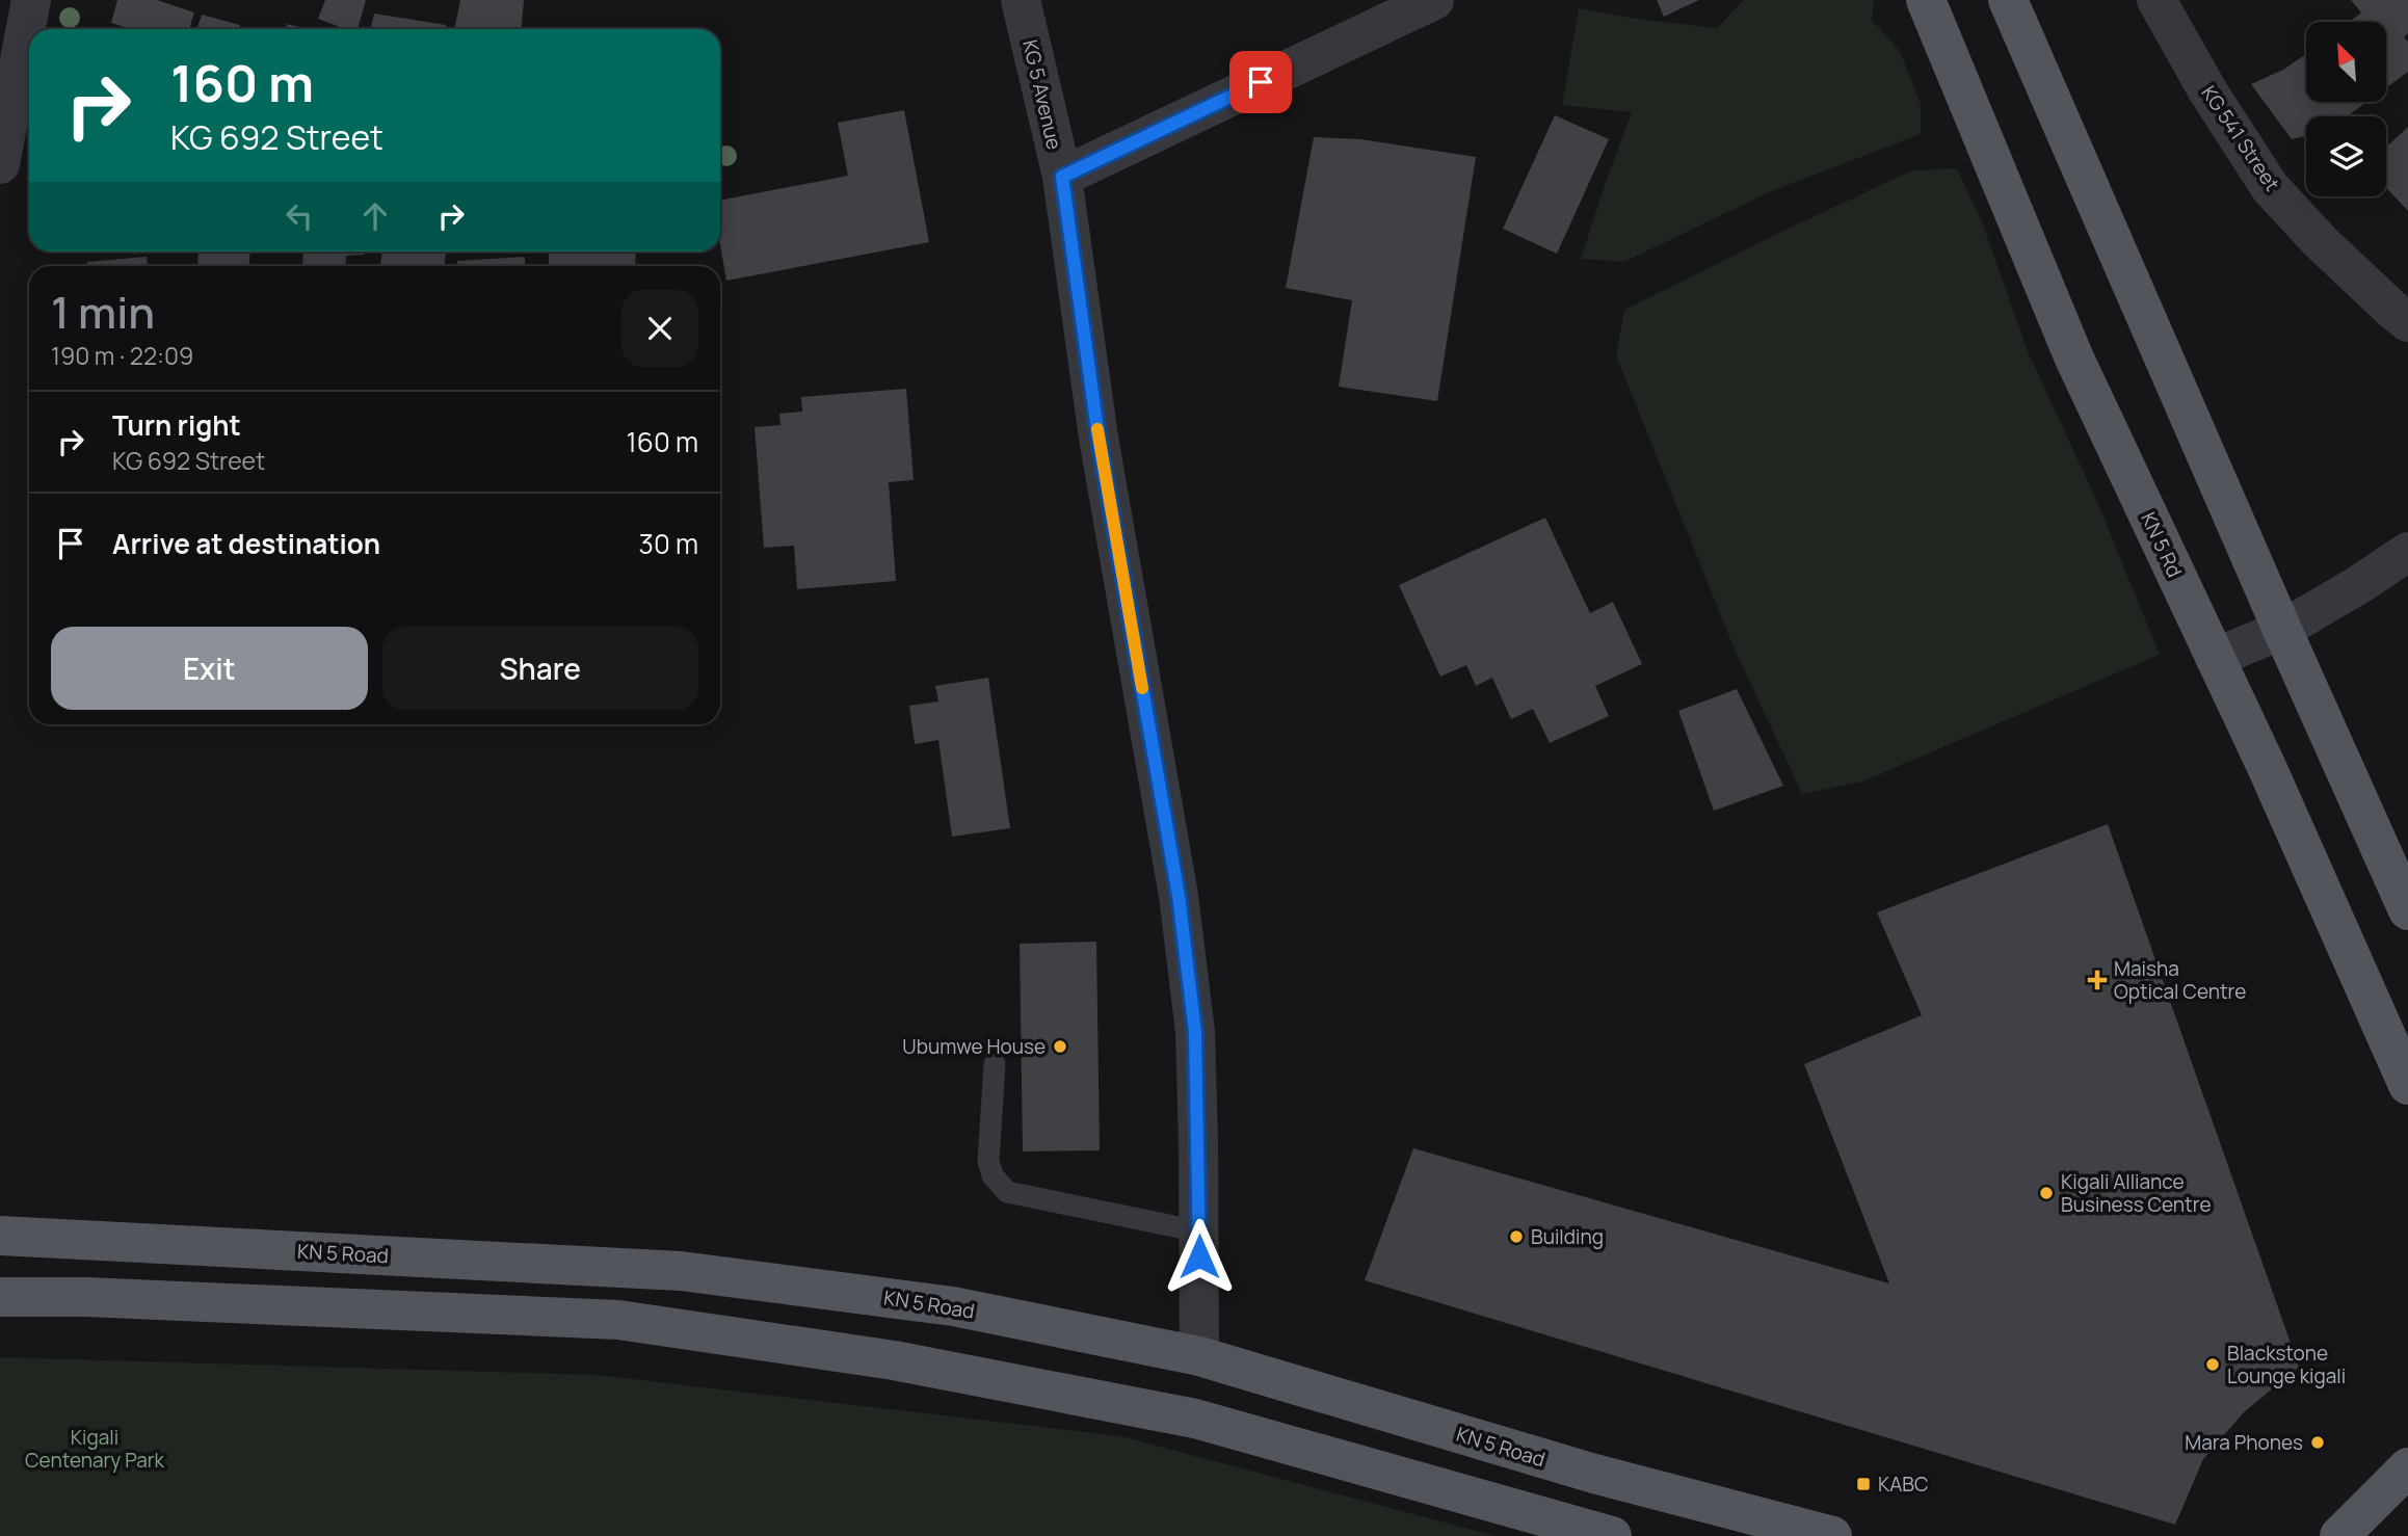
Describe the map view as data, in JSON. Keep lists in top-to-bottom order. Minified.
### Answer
{"streets":{"main road":["KN 5 Rd","KN 5 Road"],"street":["KG 5 Avenue","KG 541 Street"]},"crossings":[["KG 5 Avenue","KN 5 Road"]],"parks":["Kigali Centenary Park"],"places":{"health":["Maisha Optical Centre"],"other":["Ubumwe House","Kigali Alliance Business Centre","Building","Blackstone Lounge kigali","Mara Phones"],"transit":["KABC"]},"north":"top left","page":{"turn":["160 m","KG 692 Street"],"heading":["1 min","190 m · 22:09"],"list":[{"name":"Turn right","note":"KG 692 Street","value":"160 m"},{"name":"Arrive at destination","value":"30 m"}],"buttons":["Exit","Share"]}}
